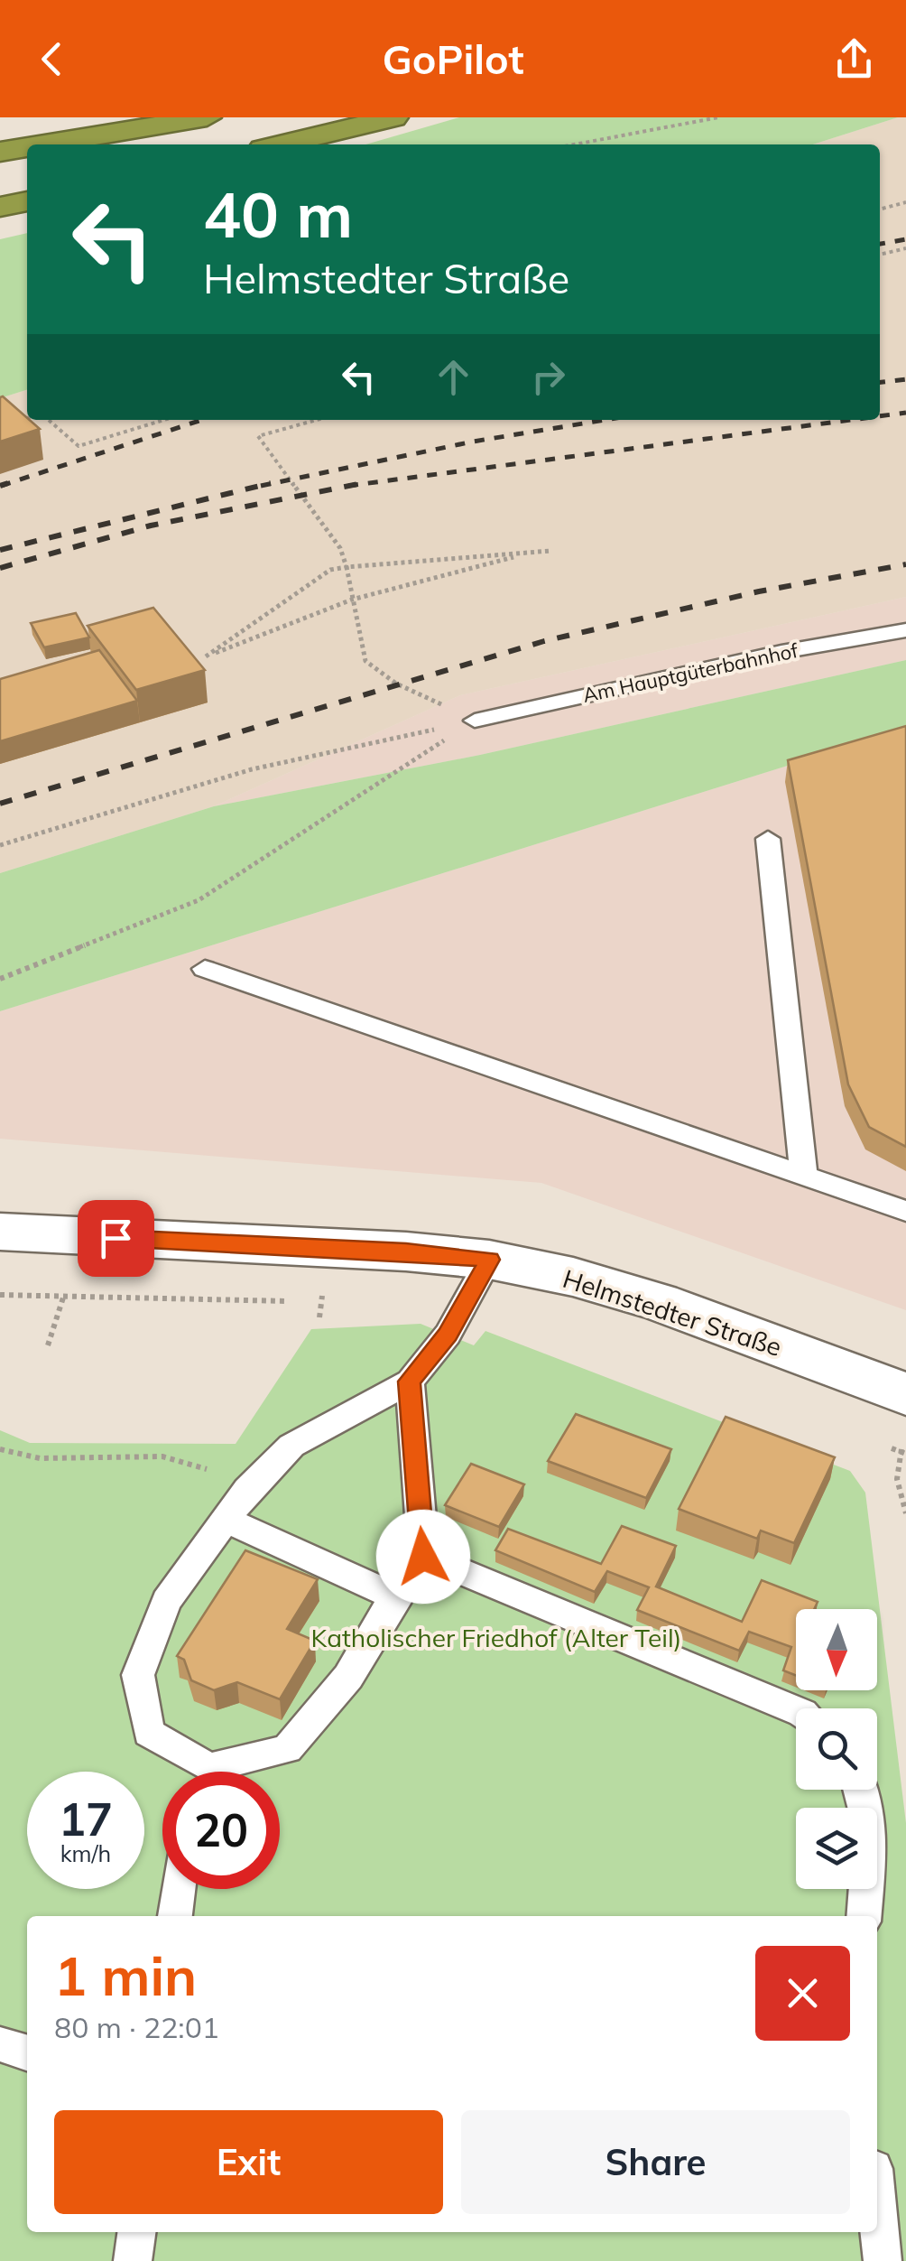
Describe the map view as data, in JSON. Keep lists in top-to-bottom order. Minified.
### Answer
{"streets":{"main road":["Helmstedter Straße"],"lane":["Am Hauptgüterbahnhof"]},"parks":["Katholischer Friedhof (Alter Teil)"],"north":"bottom","page":{"header":"GoPilot","turn":["40 m","Helmstedter Straße"],"speed":"17 km/h","limit":"20","heading":["1 min","80 m · 22:01"],"buttons":["Exit","Share"]}}
